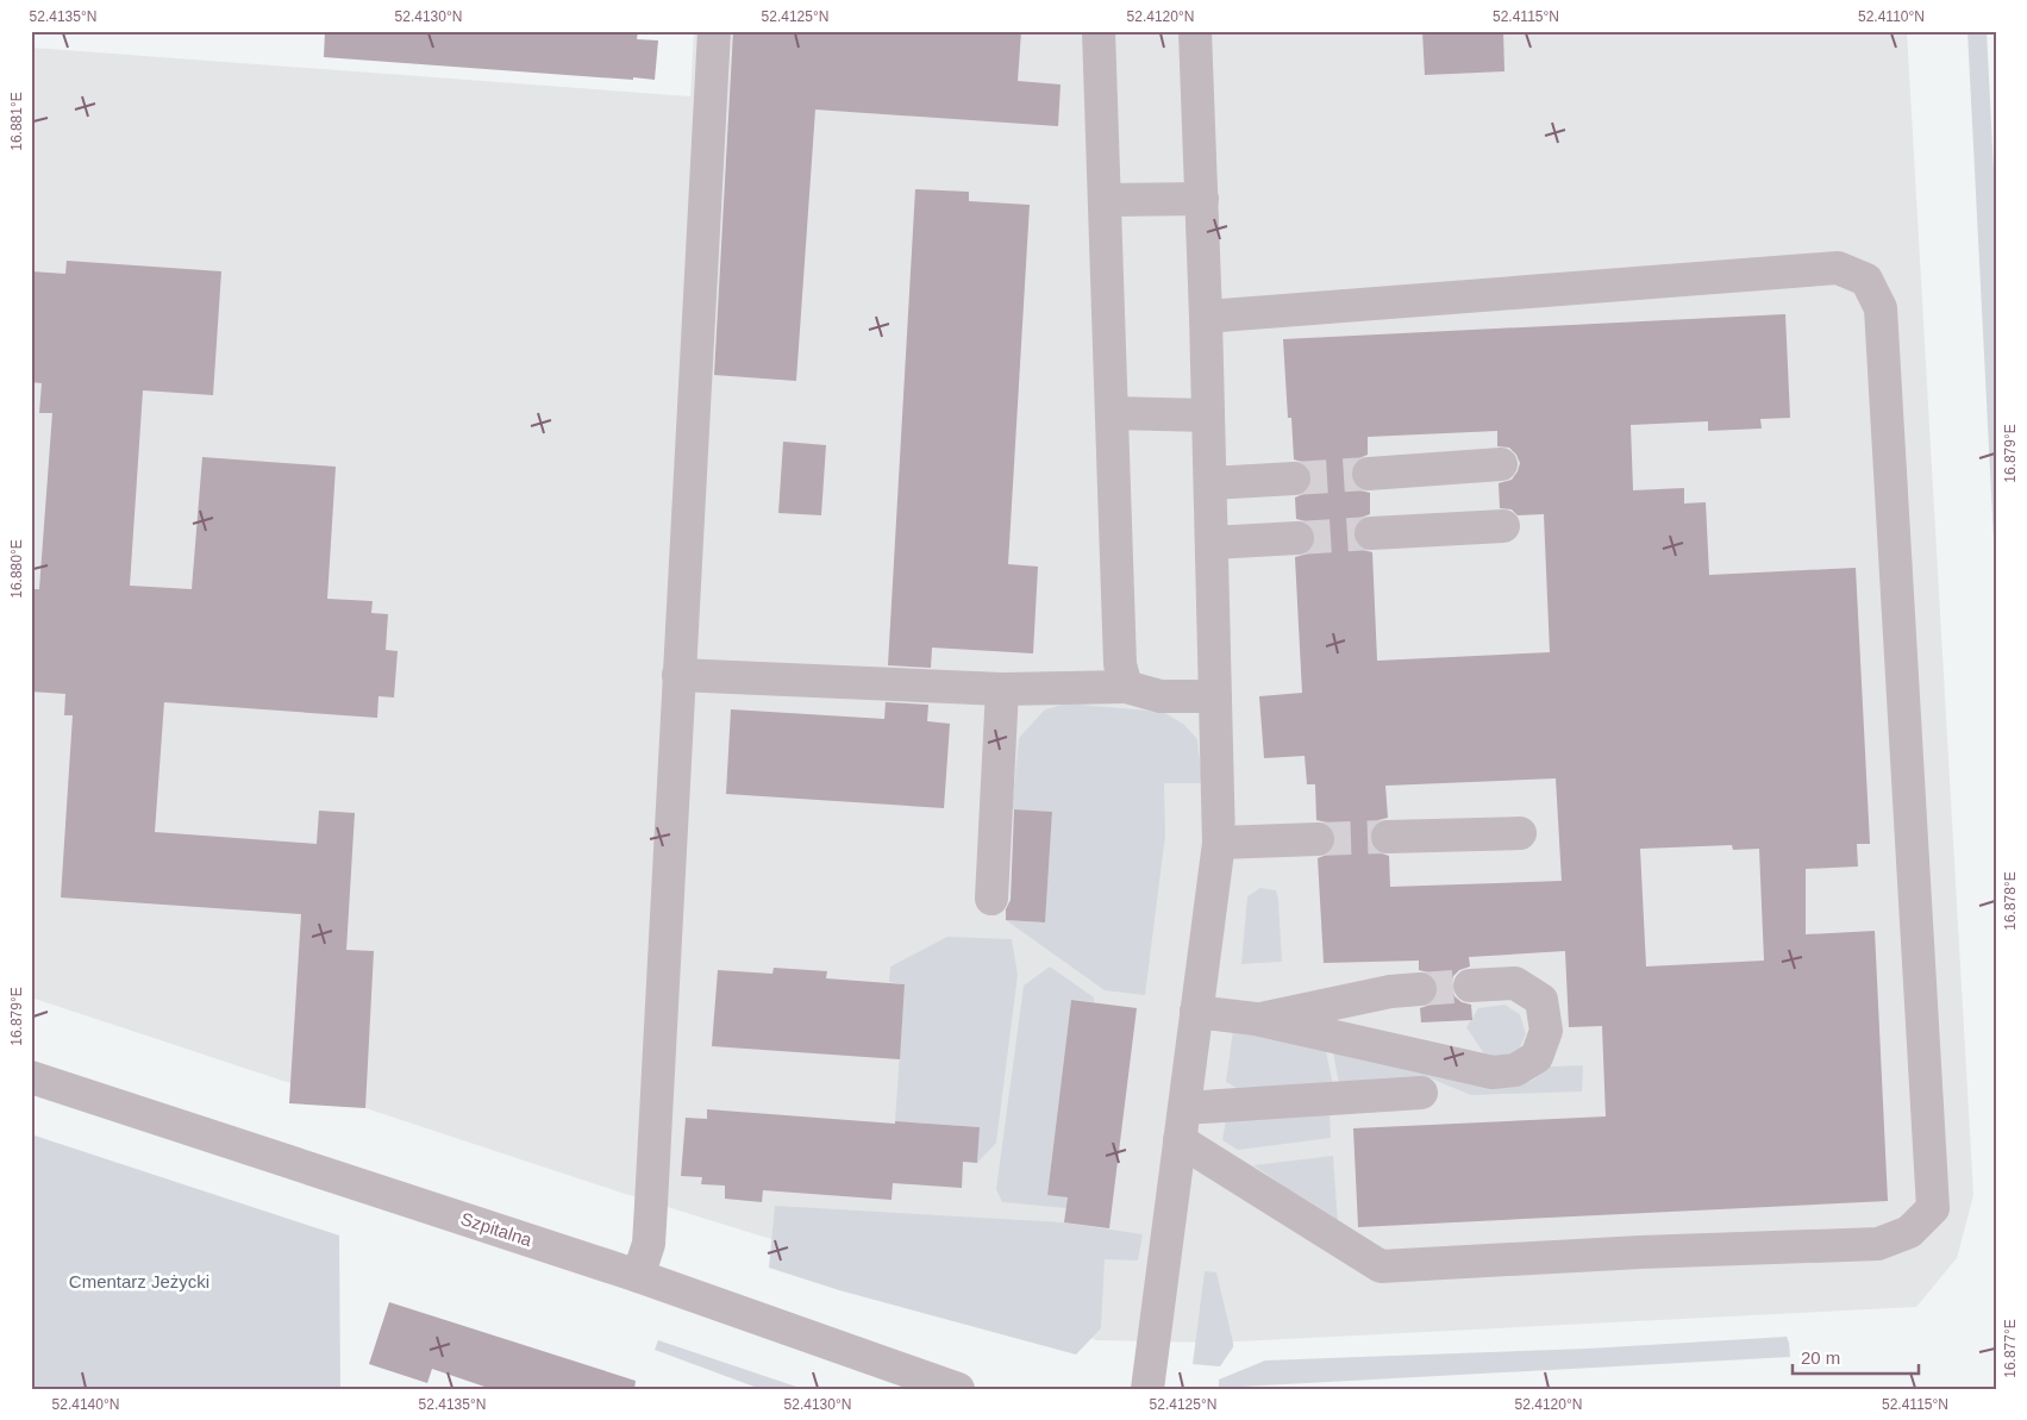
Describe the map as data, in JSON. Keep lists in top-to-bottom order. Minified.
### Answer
{"streets":{"street":["Szpitalna"]},"parks":["Cmentarz Jeżycki"],"scale_bar":"20 m","coordinates":["52.4135°N","52.4130°N","52.4125°N","52.4120°N","52.4115°N","52.4110°N","16.881°E","16.879°E","16.880°E","16.878°E","16.877°E","52.4140°N"]}
